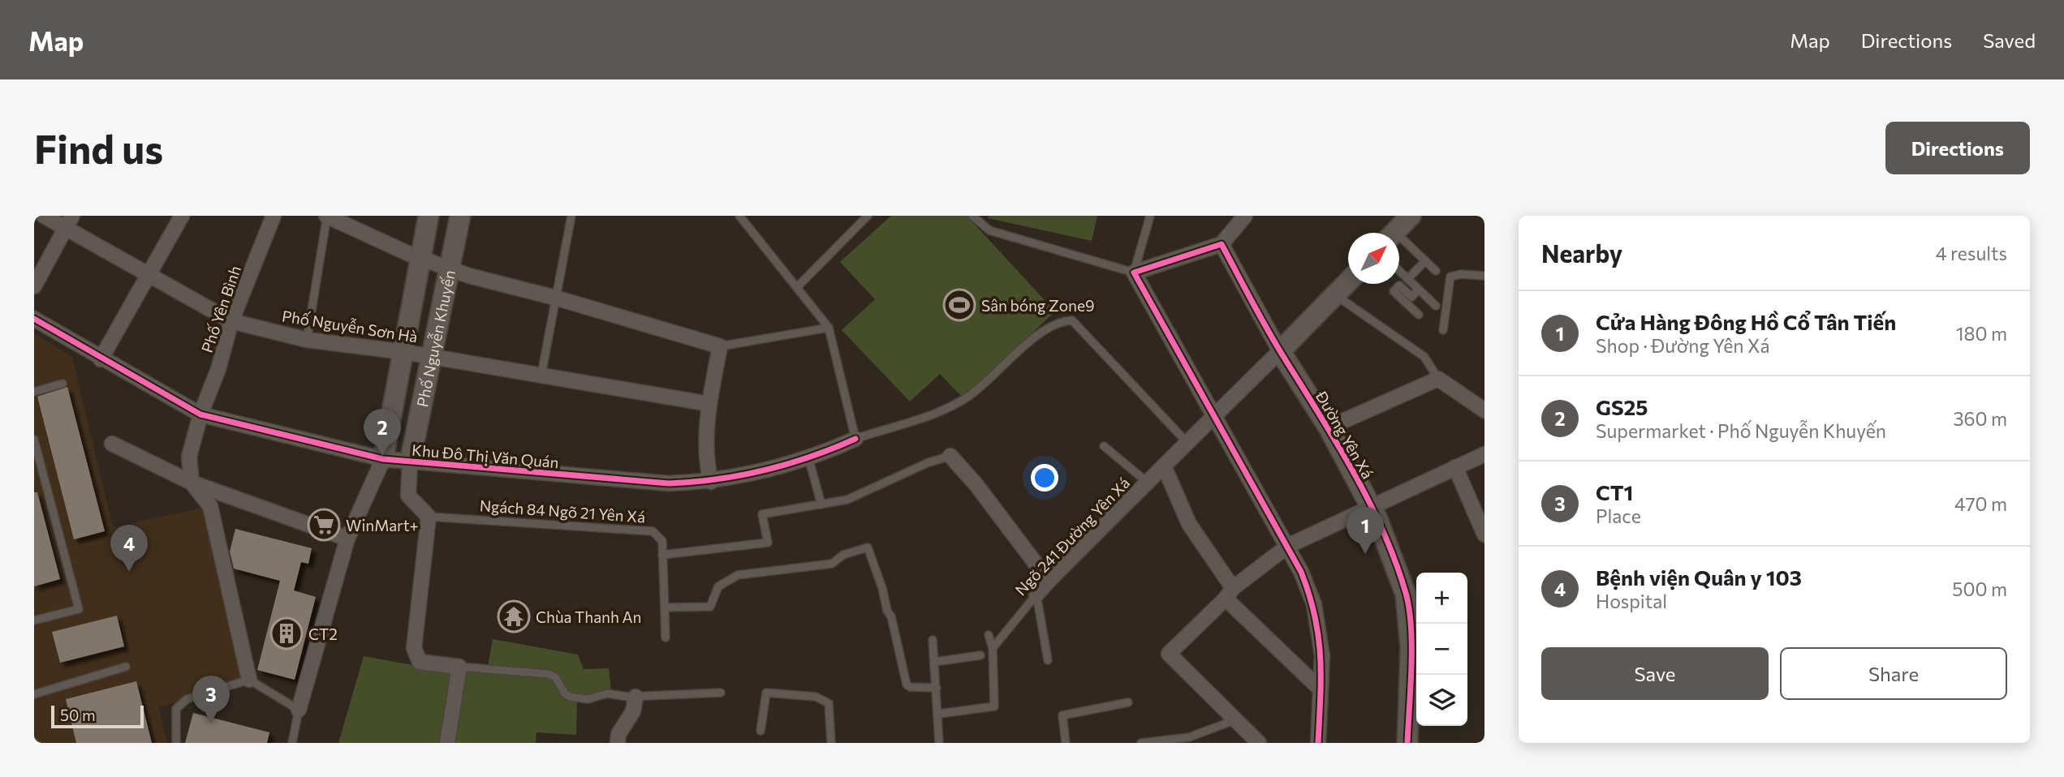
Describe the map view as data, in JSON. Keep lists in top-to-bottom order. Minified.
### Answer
{"streets":{"street":["Phố Yên Bình","Phố Nguyễn Sơn Hà","Phố Nguyễn Khuyến","Đường Yên Xá","Khu Đô Thị Văn Quán","Ngõ 241 Đường Yên Xá"],"lane":["Ngách 84 Ngõ 21 Yên Xá"]},"crossings":[["Phố Yên Bình","Phố Nguyễn Sơn Hà"],["Phố Yên Bình","Khu Đô Thị Văn Quán"],["Phố Nguyễn Sơn Hà","Phố Nguyễn Khuyến"],["Phố Nguyễn Khuyến","Khu Đô Thị Văn Quán"],["Đường Yên Xá","Ngõ 241 Đường Yên Xá"]],"places":{"sports":["Sân bóng Zone9"],"supermarket":["WinMart+"],"temple":["Chùa Thanh An"],"building":["CT2"]},"scale_bar":"50 m","north":"top right","page":{"header":"Map","nav":["Map","Directions","Saved"],"buttons":["Directions",["Save","Share"]],"title":"Find us","heading":["Nearby","4 results"],"list":[{"mark":"1","name":"Cửa Hàng Đông Hồ Cổ Tân Tiến","note":"Shop · Đường Yên Xá","value":"180 m"},{"mark":"2","name":"GS25","note":"Supermarket · Phố Nguyễn Khuyến","value":"360 m"},{"mark":"3","name":"CT1","note":"Place","value":"470 m"},{"mark":"4","name":"Bệnh viện Quân y 103","note":"Hospital","value":"500 m"}],"pins":["2","1","4","3"],"map_buttons":["+","−"],"scale":"50 m"}}
